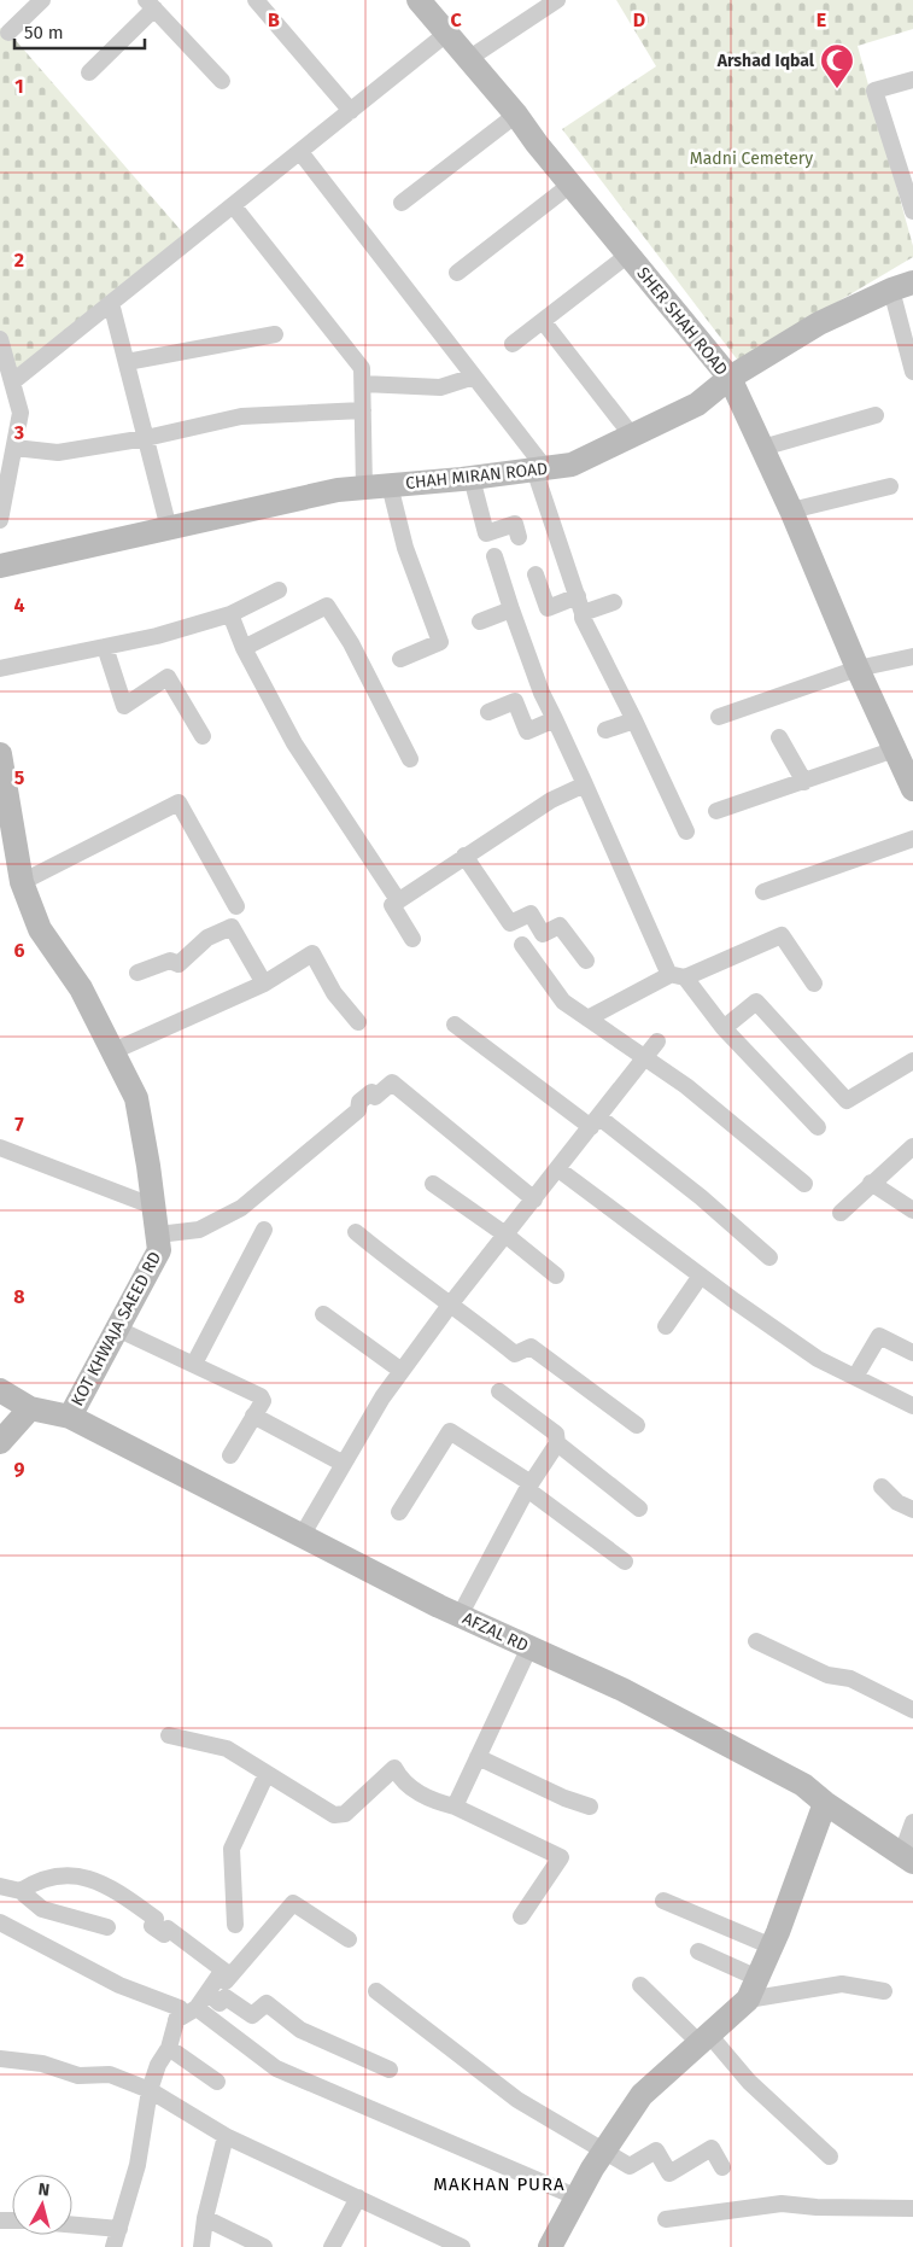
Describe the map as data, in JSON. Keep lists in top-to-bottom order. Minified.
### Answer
{"streets":{"street":["SHER SHAH ROAD","CHAH MIRAN ROAD","KOT KHWAJA SAEED RD","AFZAL RD"]},"crossings":[["SHER SHAH ROAD","CHAH MIRAN ROAD"],["KOT KHWAJA SAEED RD","AFZAL RD"]],"districts":["MAKHAN PURA"],"parks":["Madni Cemetery"],"places":{"mosque":["Arshad Iqbal"]},"scale_bar":"50 m","north":"top","grid":{"columns":["B","C","D","E"],"rows":["1","2","3","4","5","6","7","8","9"]}}
